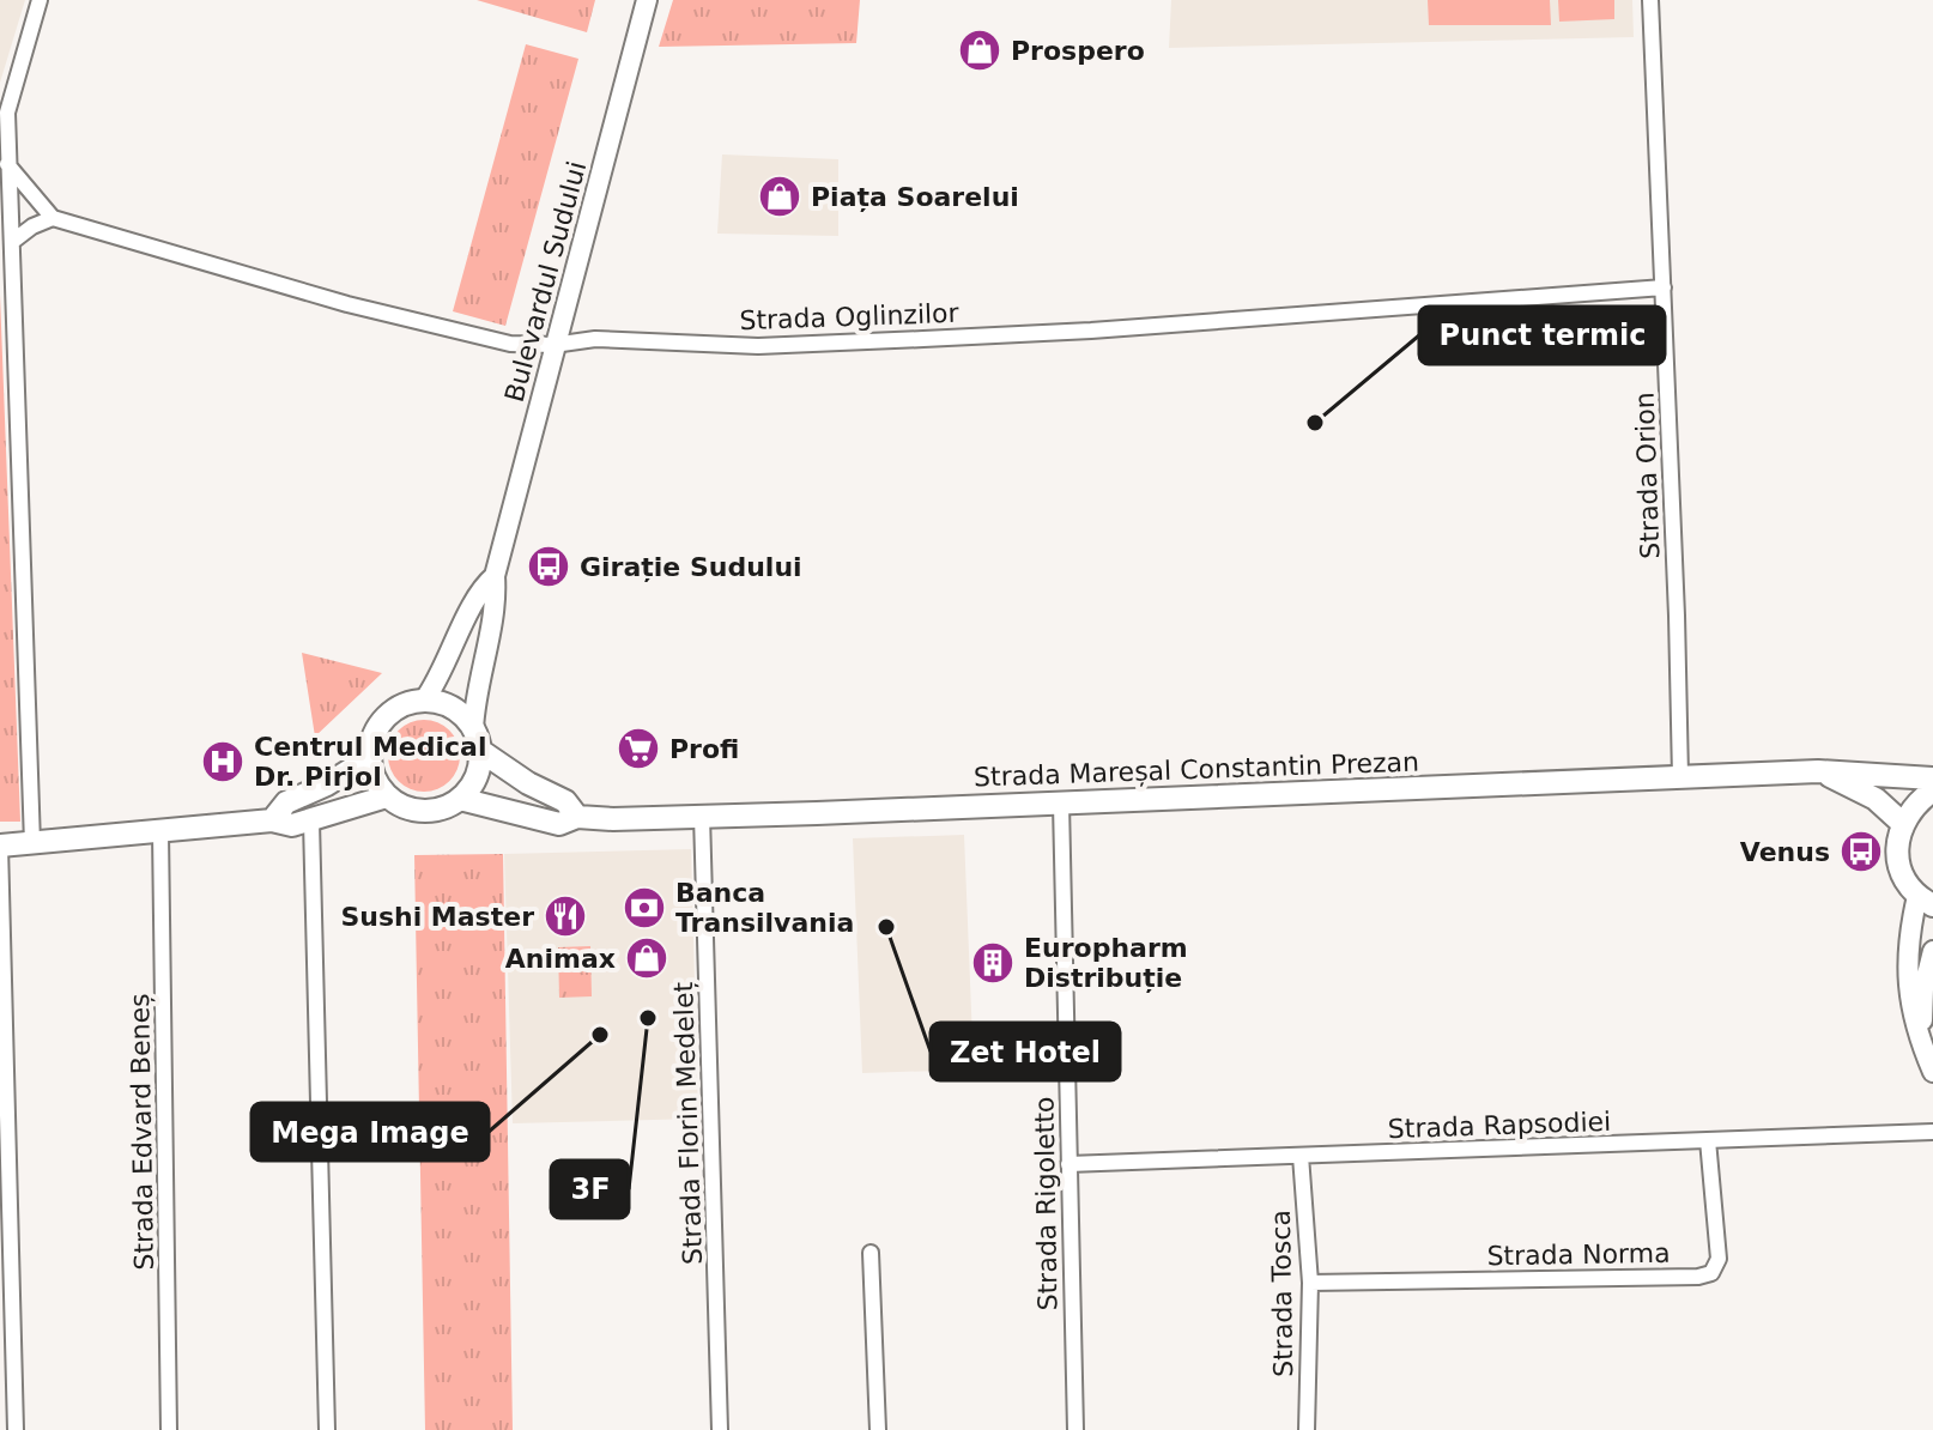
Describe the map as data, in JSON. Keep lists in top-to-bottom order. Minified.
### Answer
{"streets":{"main road":["Strada Mareșal Constantin Prezan"],"street":["Bulevardul Sudului","Strada Oglinzilor","Strada Orion","Strada Florin Medeleț","Strada Rapsodiei","Strada Edvard Beneș","Strada Rigoletto","Strada Norma","Strada Tosca"]},"crossings":[["Bulevardul Sudului","Strada Oglinzilor"],["Bulevardul Sudului","Strada Mareșal Constantin Prezan"],["Strada Oglinzilor","Strada Orion"],["Strada Orion","Strada Mareșal Constantin Prezan"],["Strada Mareșal Constantin Prezan","Strada Florin Medeleț"],["Strada Mareșal Constantin Prezan","Strada Rigoletto"],["Strada Rapsodiei","Strada Rigoletto"],["Strada Rapsodiei","Strada Norma"],["Strada Rapsodiei","Strada Tosca"],["Strada Norma","Strada Tosca"]],"places":{"shop":["Prospero","Piața Soarelui","Animax"],"other":["Punct termic","Zet Hotel","3F","Mega Image"],"bus stop":["Girație Sudului","Venus"],"supermarket":["Profi"],"hospital":["Centrul Medical Dr. Pirjol"],"bank":["Banca Transilvania"],"restaurant":["Sushi Master"],"building":["Europharm Distribuție"]}}
